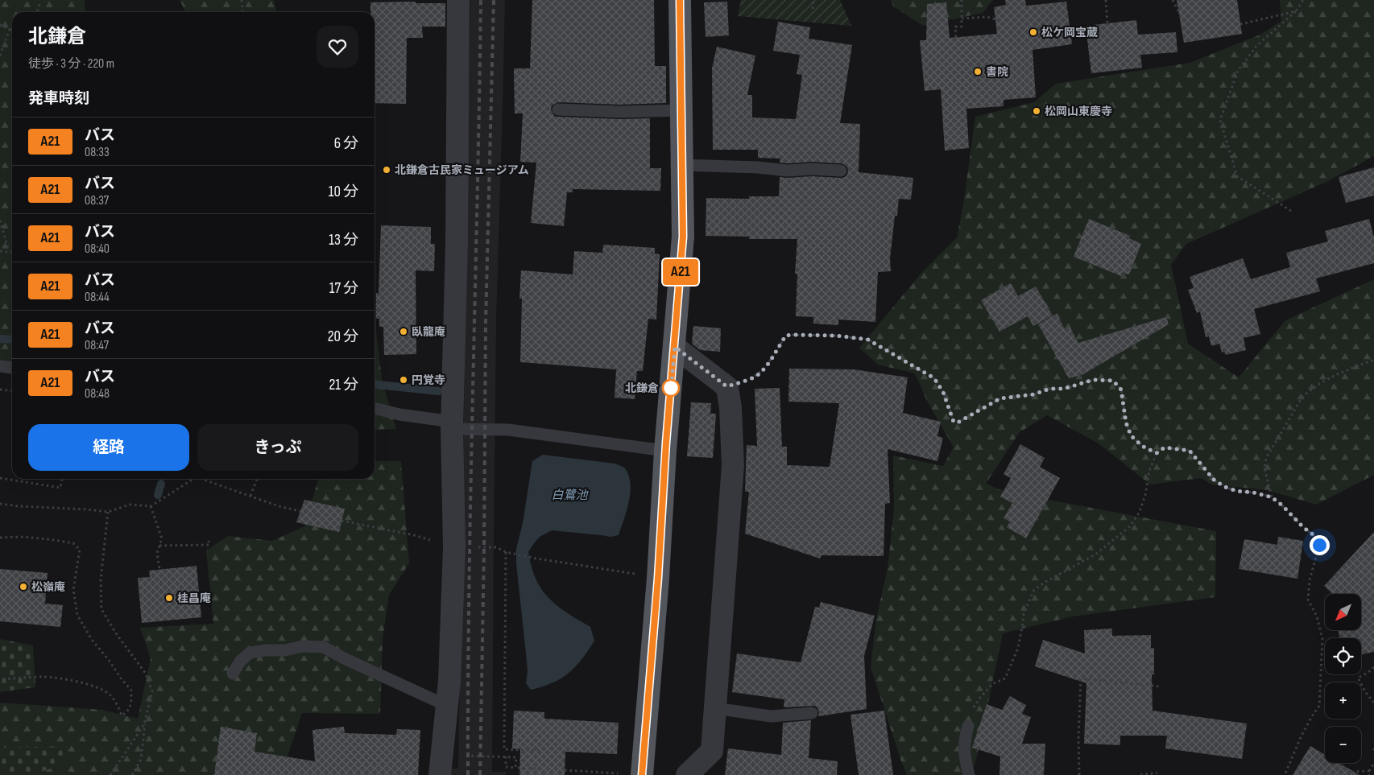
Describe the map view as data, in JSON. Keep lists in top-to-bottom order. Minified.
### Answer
{"water":["白鷺池"],"places":["松ケ岡宝蔵","書院","松岡山東慶寺","北鎌倉古民家ミュージアム","臥龍庵","円覚寺","北鎌倉","松嶺庵","桂昌庵"],"lines":["bus line A21"],"north":"bottom left","page":{"on_map":"A21","heading":[["北鎌倉","徒歩 · 3 分 · 220 m"],"発車時刻"],"list":[{"mark":"A21","name":"バス","note":"08:33","value":"6 分"},{"mark":"A21","name":"バス","note":"08:37","value":"10 分"},{"mark":"A21","name":"バス","note":"08:40","value":"13 分"},{"mark":"A21","name":"バス","note":"08:44","value":"17 分"},{"mark":"A21","name":"バス","note":"08:47","value":"20 分"},{"mark":"A21","name":"バス","note":"08:48","value":"21 分"}],"buttons":["経路","きっぷ"],"map_buttons":["+","−"]}}
